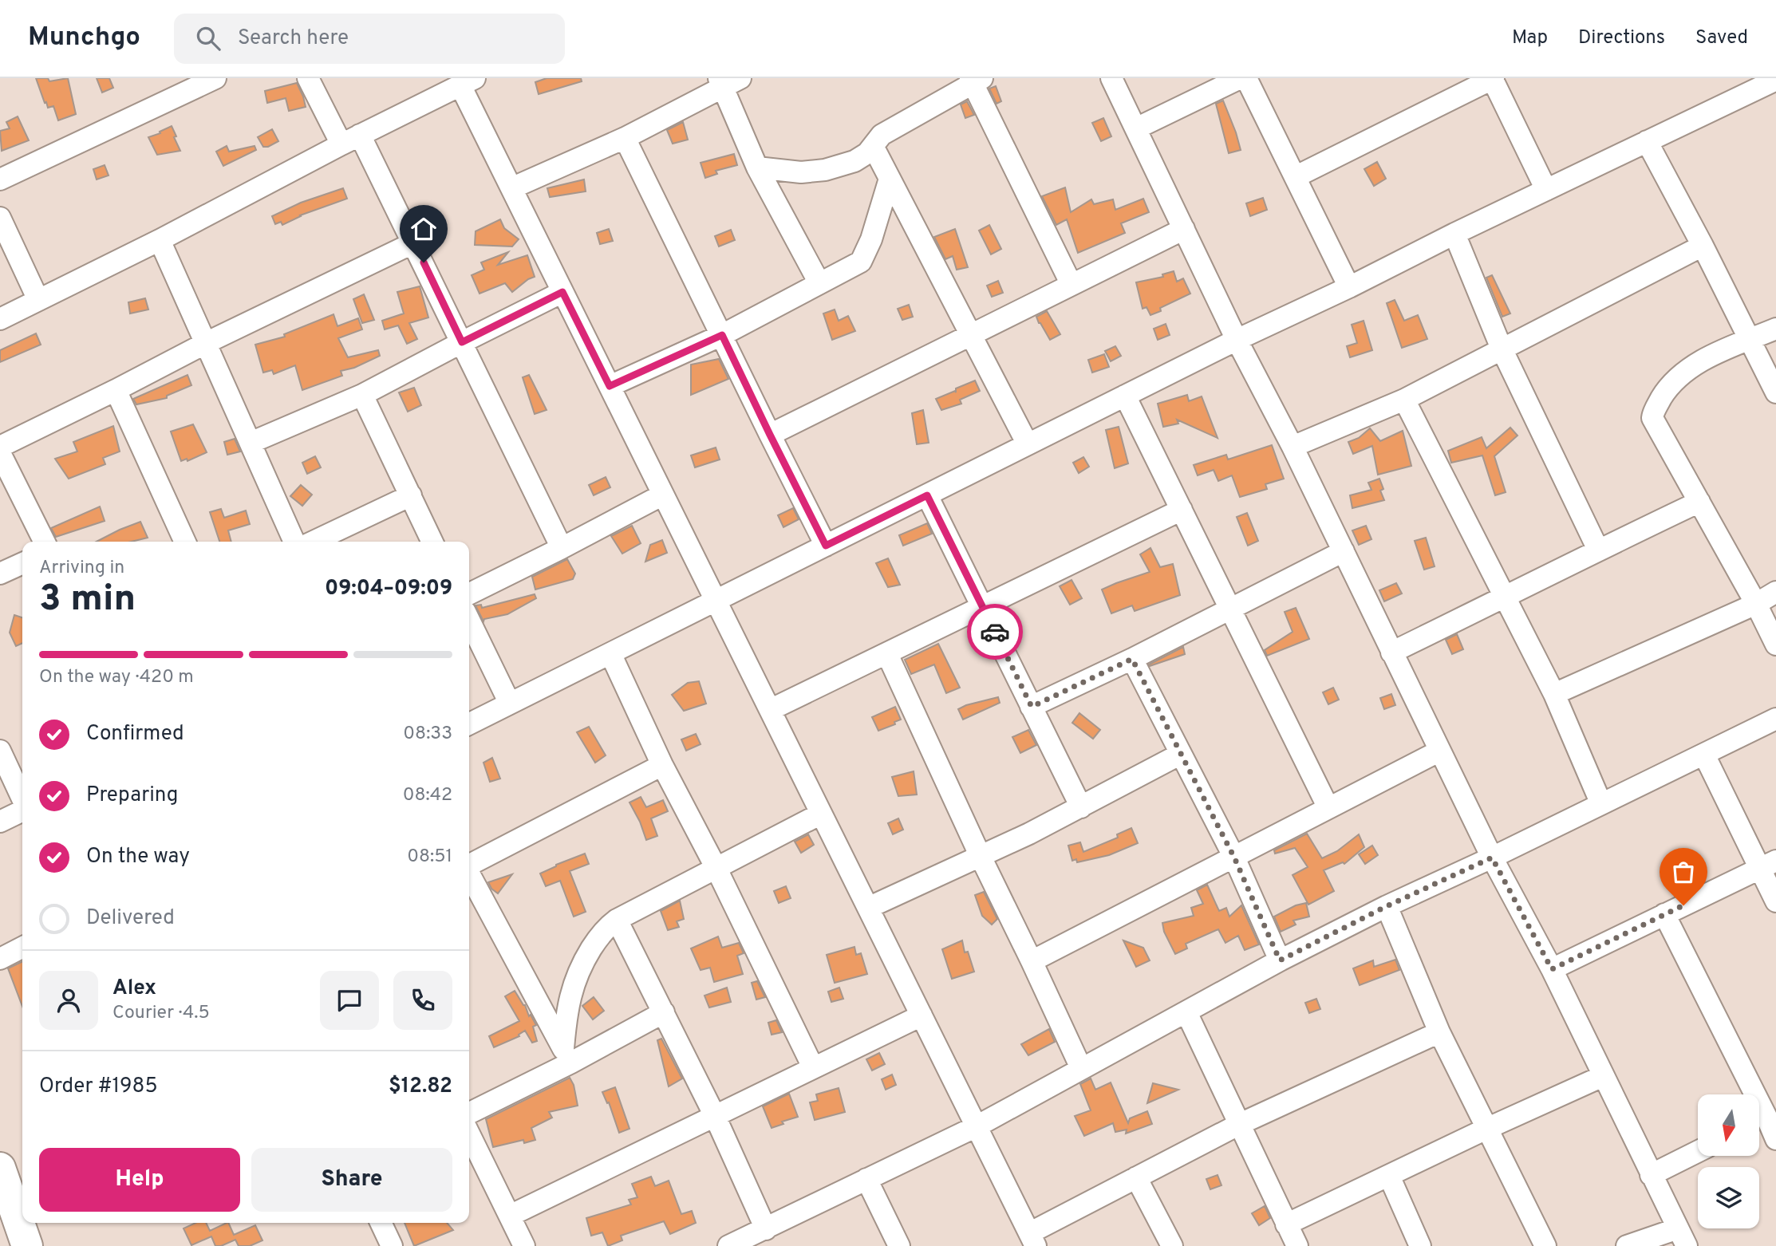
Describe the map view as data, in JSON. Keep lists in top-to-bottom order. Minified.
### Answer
{"north":"bottom","page":{"header":"Munchgo","search":"Search here","nav":["Map","Directions","Saved"],"heading":["3 min","Arriving in","09:04–09:09"],"panel":["Alex","Courier · 4.5","Order #1985","$12.82"],"bar":"On the way · 420 m","list":[["Confirmed","08:33"],["Preparing","08:42"],["On the way","08:51"],"Delivered"],"buttons":["Help","Share"]}}
